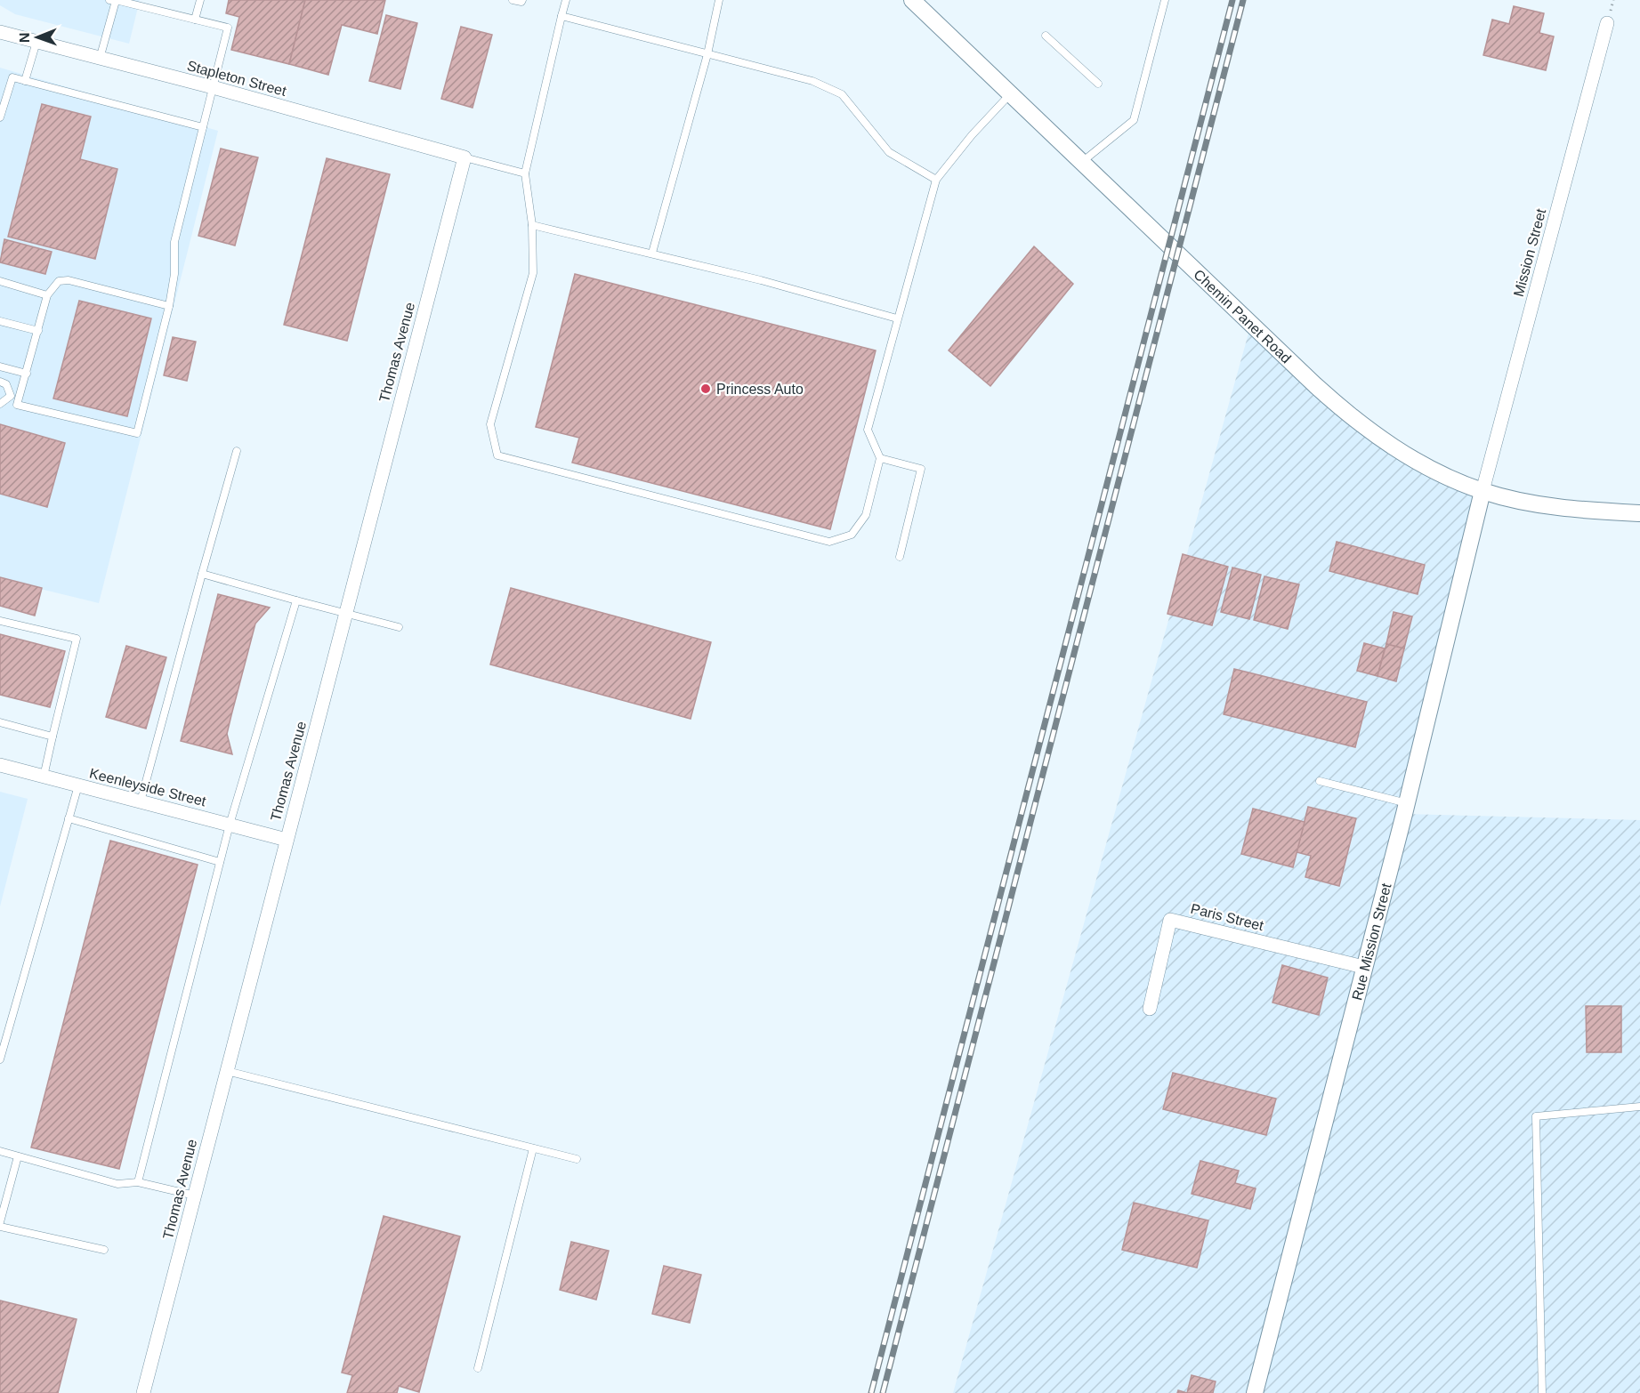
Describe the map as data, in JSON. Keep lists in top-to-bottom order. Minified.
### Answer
{"streets":{"street":["Stapleton Street","Mission Street","Chemin Panet Road","Thomas Avenue","Keenleyside Street","Paris Street","Rue Mission Street"]},"crossings":[["Stapleton Street","Thomas Avenue"],["Mission Street","Chemin Panet Road"],["Mission Street","Rue Mission Street"],["Chemin Panet Road","Rue Mission Street"],["Thomas Avenue","Keenleyside Street"],["Paris Street","Rue Mission Street"]],"places":["Princess Auto"],"north":"left"}
